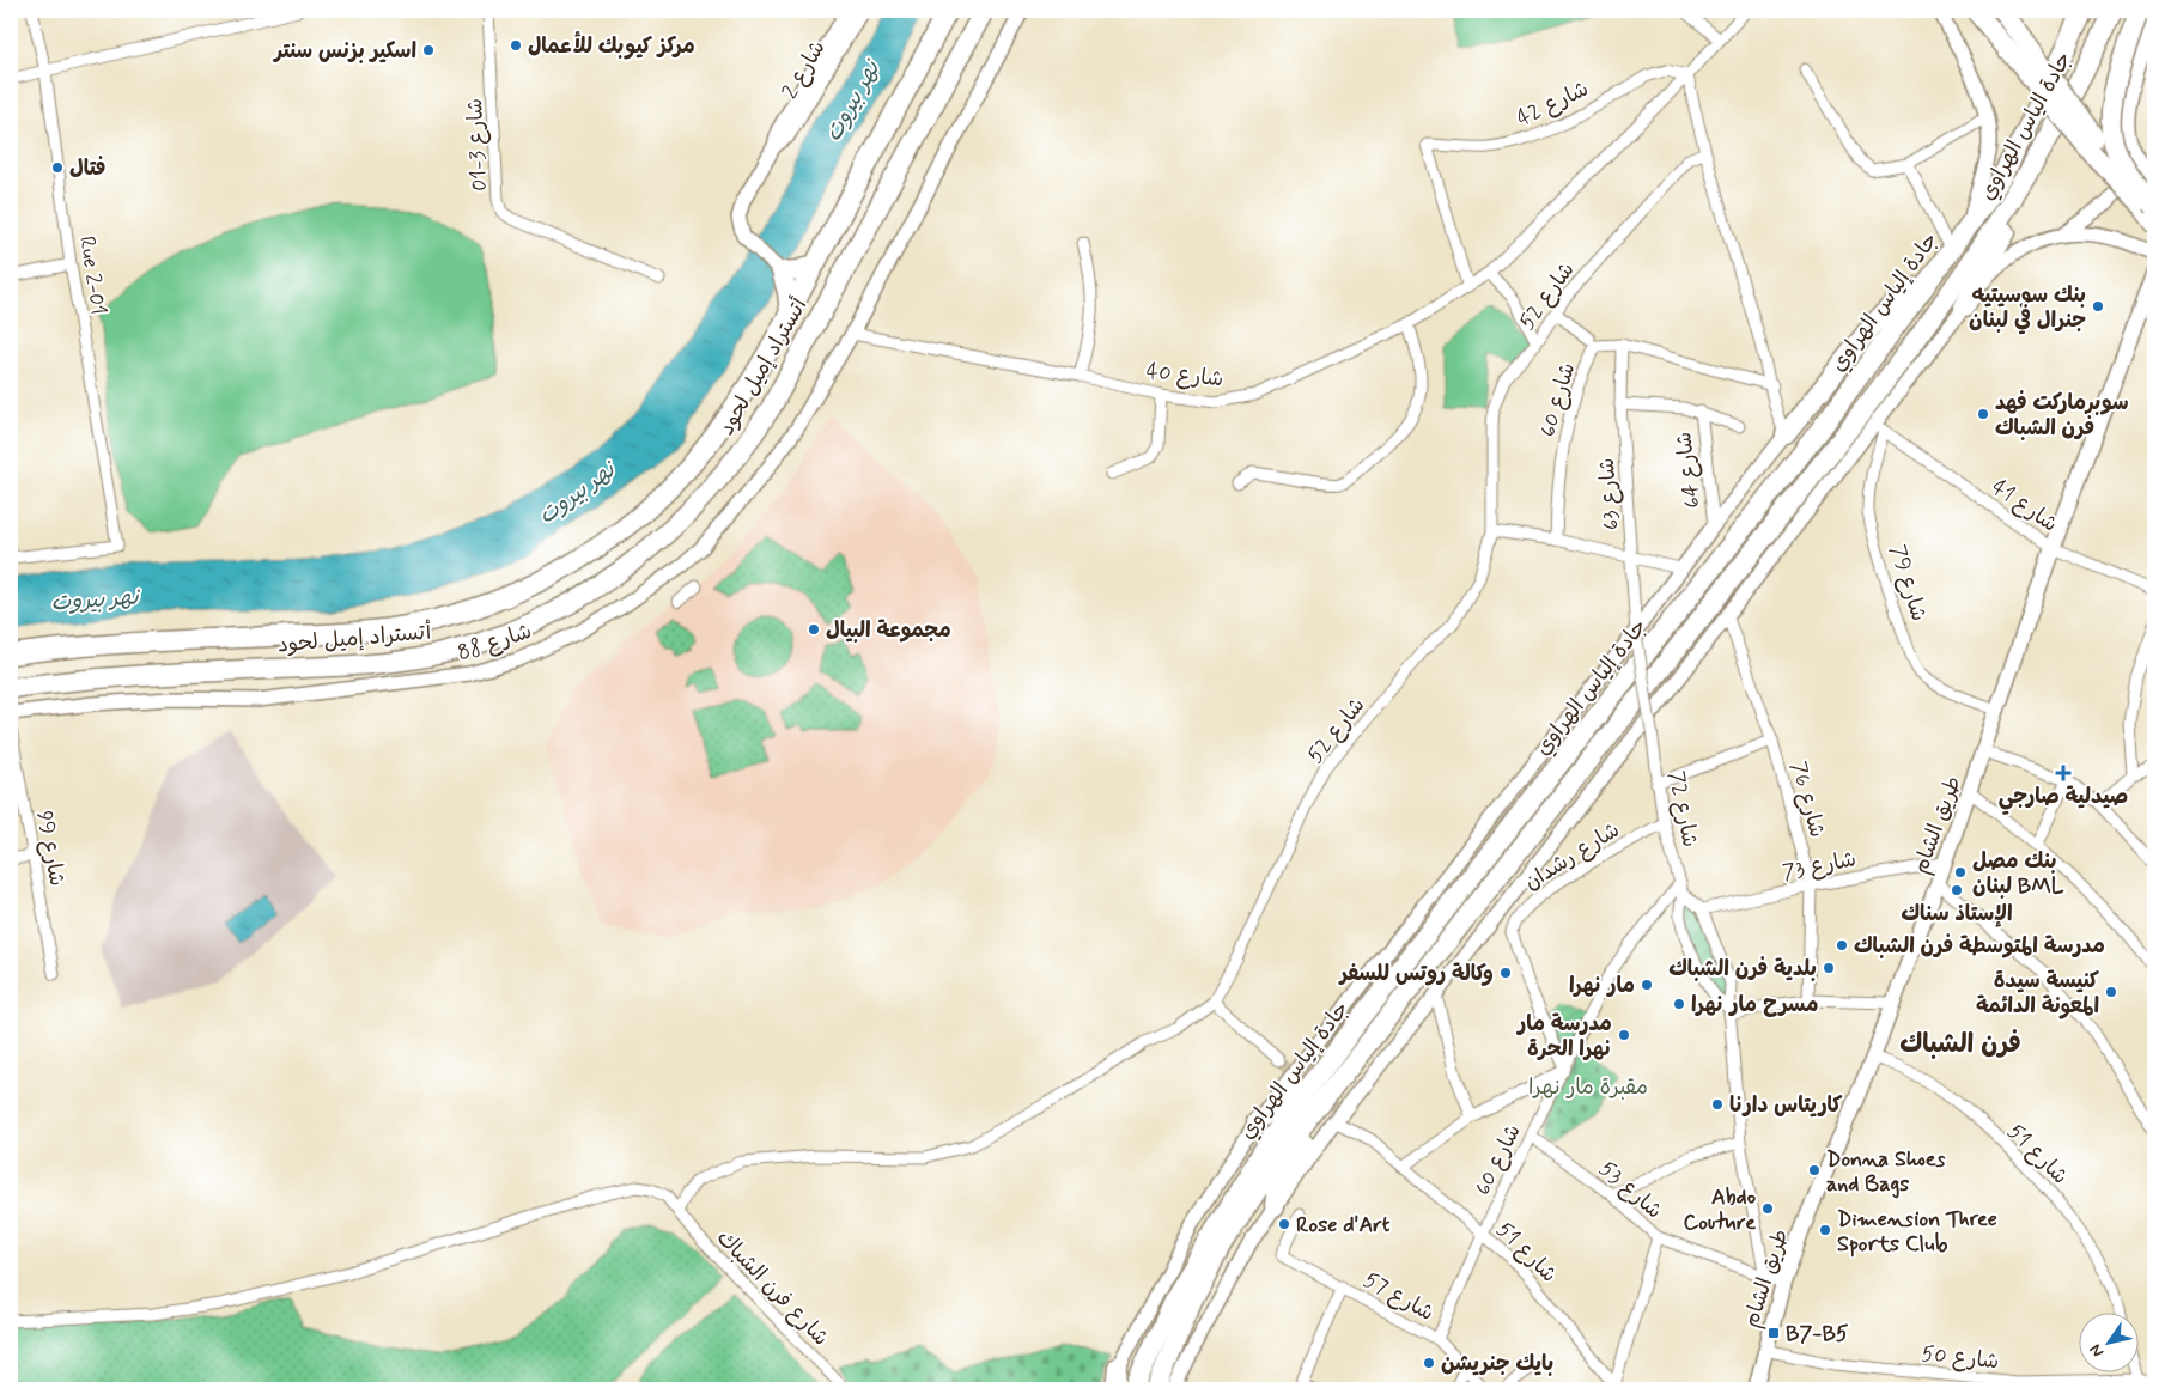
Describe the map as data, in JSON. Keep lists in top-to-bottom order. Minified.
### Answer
{"streets":{"highway":["جادة الياس الهراوي","جادة إلياس الهراوي","أتستراد إميل لحود"],"main road":["طريق الشام"],"street":["شارع 2","شارع 42","شارع 3-01","Rue 2-01","شارع 52","شارع 40","شارع 60","شارع 64","شارع 63","شارع 41","شارع 79","شارع 88","شارع 76","شارع 72","شارع 99","شارع رشدان","شارع 73","شارع 51","شارع 53","شارع فرن الشباك","شارع 57","شارع 50"]},"crossings":[["شارع 42","شارع 40"],["جادة الياس الهراوي","جادة إلياس الهراوي"],["جادة إلياس الهراوي","شارع 64"],["جادة إلياس الهراوي","شارع 63"],["شارع 40","شارع 88"],["شارع 60","شارع 63"],["شارع 60","شارع 72"],["شارع 60","شارع رشدان"],["شارع 60","شارع 51"],["شارع 60","شارع 53"],["شارع 60","شارع 57"],["شارع 64","شارع 63"],["شارع 63","شارع 72"],["شارع 41","شارع 79"],["شارع 41","طريق الشام"],["شارع 79","طريق الشام"],["شارع 76","شارع 73"],["شارع 72","شارع رشدان"],["طريق الشام","شارع 73"],["طريق الشام","شارع 51"],["طريق الشام","شارع 53"],["طريق الشام","شارع 50"]],"districts":["فرن الشباك"],"water":["نهر بيروت"],"parks":["مقبرة مار نهرا"],"places":{"other":["مركز كيوبك للأعمال","اسكير بزنس سنتر","فتال","بنك سوسيتيه جنرال في لبنان","سوبرماركت فهد فرن الشباك","مجموعة البيال","بنك مصل لبنان BML","الإستاذ سناك","مدرسة المتوسطة فرن الشباك","بلدية فرن الشباك","وكالة روتس للسفر","مار نهرا","كنيسة سيدة المعونة الدائمة","مسرح مار نهرا","مدرسة مار نهرا الحرة","كاريتاس دارنا","Donna Shoes and Bags","Abdo Couture","Rose d'Art","Dimension Three Sports Club","بايك جنريشن"],"health":["صيدلية صارجي"],"transit":["B7-B5"]},"north":"bottom left"}
